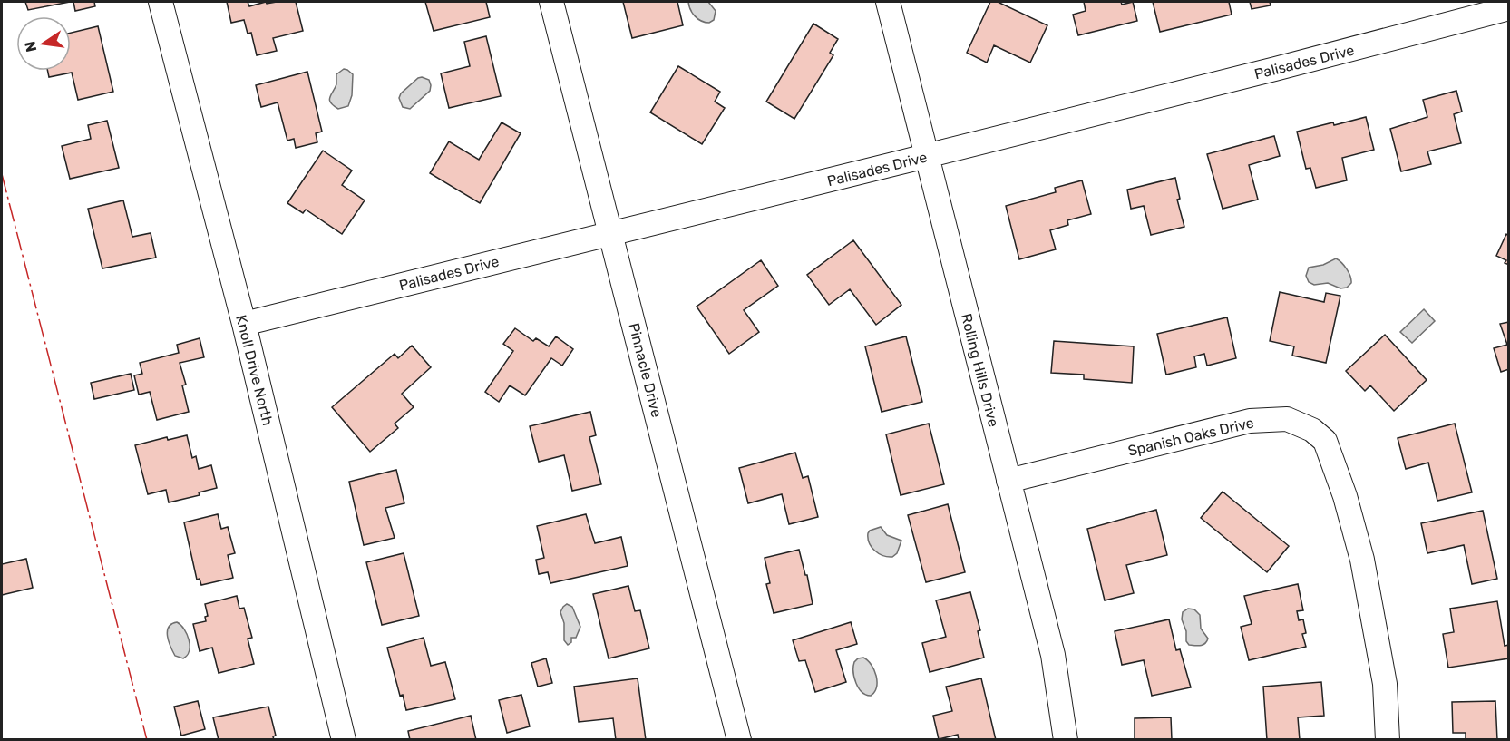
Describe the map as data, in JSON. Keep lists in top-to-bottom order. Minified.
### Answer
{"streets":{"street":["Palisades Drive","Knoll Drive North","Pinnacle Drive","Rolling Hills Drive","Spanish Oaks Drive"]},"crossings":[["Palisades Drive","Knoll Drive North"],["Palisades Drive","Pinnacle Drive"],["Palisades Drive","Rolling Hills Drive"],["Rolling Hills Drive","Spanish Oaks Drive"]],"north":"left"}
